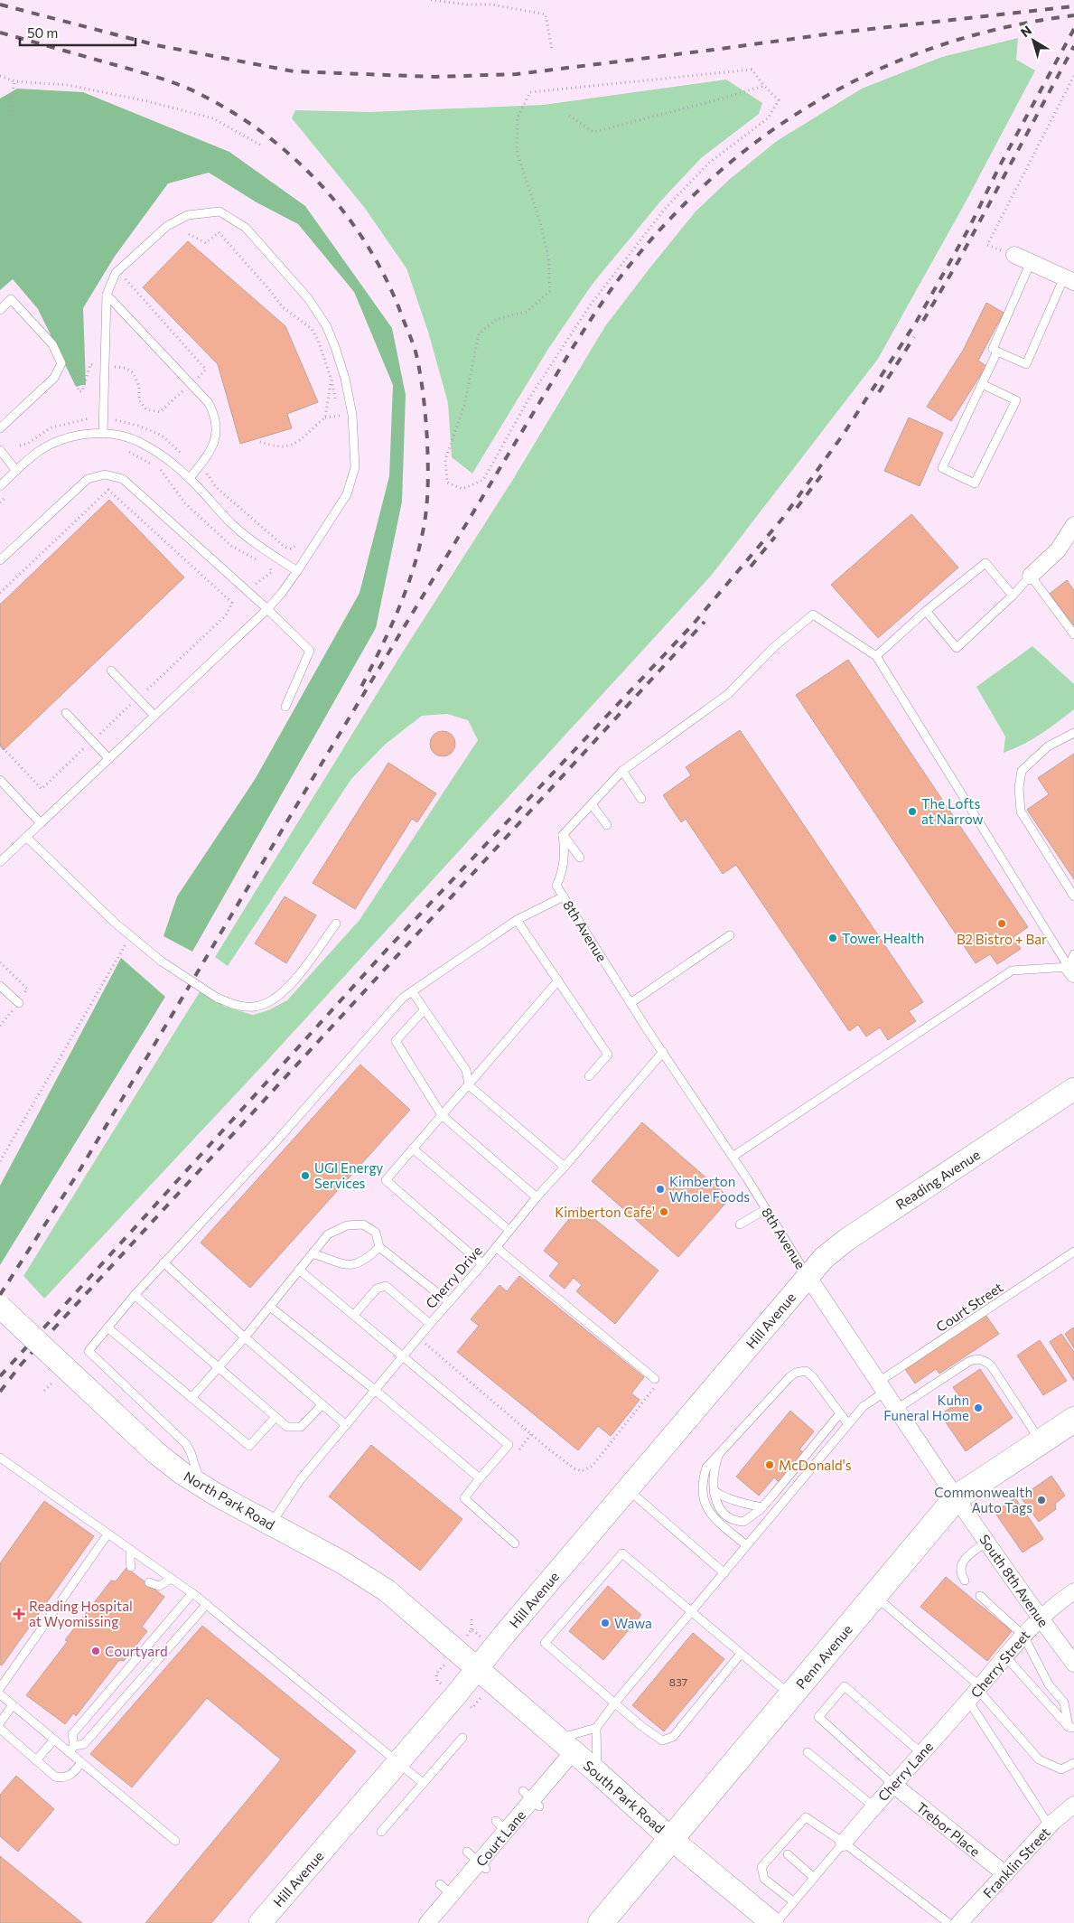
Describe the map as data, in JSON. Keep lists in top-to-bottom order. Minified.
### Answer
{"streets":{"main road":["Penn Avenue"],"street":["8th Avenue","Reading Avenue","Hill Avenue","North Park Road","South 8th Avenue","Cherry Street","Cherry Lane","South Park Road","Trebor Place","Court Lane","Franklin Street"],"lane":["Cherry Drive","Court Street"]},"crossings":[["8th Avenue","Reading Avenue"],["8th Avenue","Cherry Drive"],["8th Avenue","Court Street"],["8th Avenue","Hill Avenue"],["8th Avenue","South 8th Avenue"],["8th Avenue","Penn Avenue"],["Reading Avenue","Hill Avenue"],["Cherry Drive","North Park Road"],["Hill Avenue","North Park Road"],["Hill Avenue","South Park Road"],["North Park Road","South Park Road"],["South 8th Avenue","Penn Avenue"],["South 8th Avenue","Cherry Street"],["Penn Avenue","South Park Road"],["Cherry Street","Cherry Lane"],["Cherry Lane","Trebor Place"],["South Park Road","Court Lane"],["Trebor Place","Franklin Street"]],"places":{"other":["The Lofts at Narrow","B2 Bistro + Bar","Tower Health","UGI Energy Services","Kimberton Whole Foods","Kimberton Cafe'","Kuhn Funeral Home","McDonald's","Commonwealth Auto Tags","Wawa","Courtyard"],"health":["Reading Hospital at Wyomissing"]},"house_numbers":["837"],"scale_bar":"50 m","north":"top left"}
